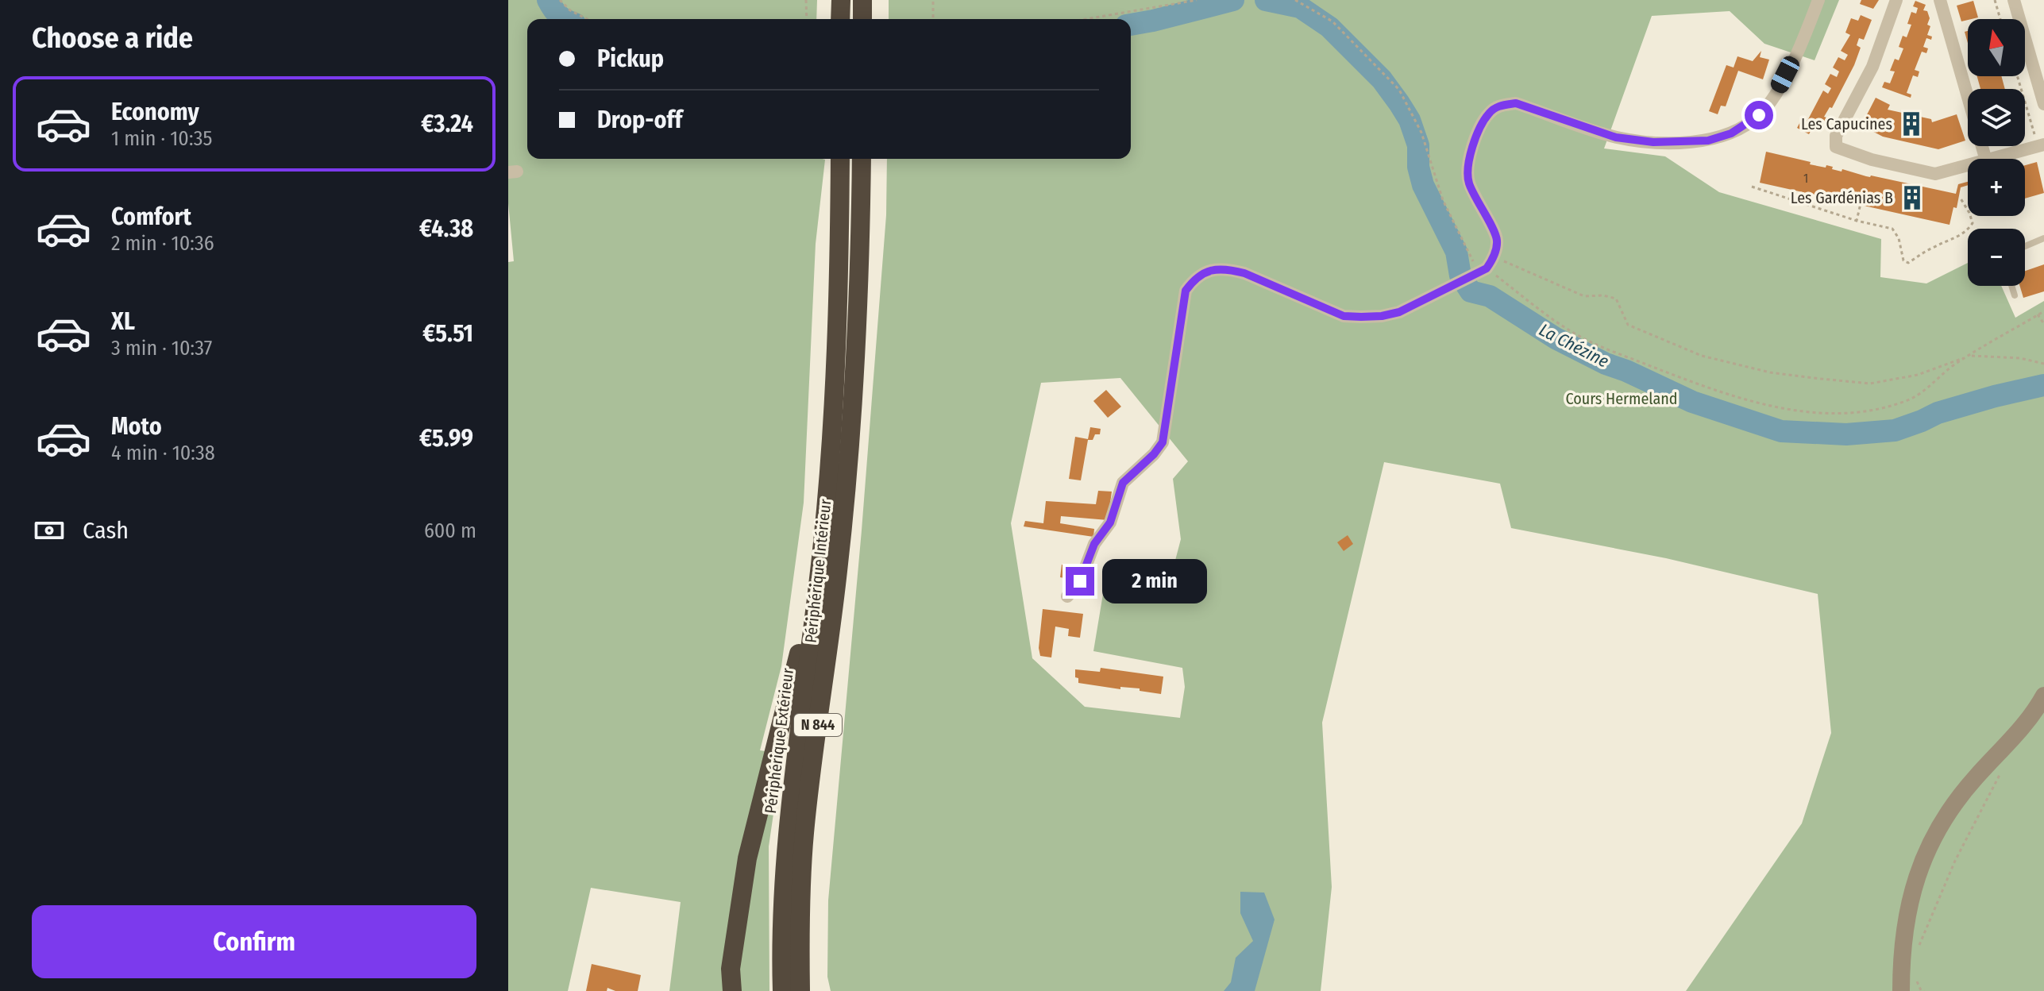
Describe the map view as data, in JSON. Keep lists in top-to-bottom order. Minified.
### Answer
{"streets":{"highway":["Périphérique Intérieur","N 844","Périphérique Extérieur"]},"water":["La Chézine"],"parks":["Cours Hermeland"],"places":{"building":["Les Capucines","Les Gardénias B"]},"house_numbers":["1"],"north":"top","page":{"heading":"Choose a ride","map_buttons":["+","−"],"banner":["Pickup","Drop-off"],"list":[{"name":"Economy","note":"1 min · 10:35","value":"€3.24"},{"name":"Comfort","note":"2 min · 10:36","value":"€4.38"},{"name":"XL","note":"3 min · 10:37","value":"€5.51"},{"name":"Moto","note":"4 min · 10:38","value":"€5.99"}],"pay":["Cash","600 m"],"bubble":"2 min","buttons":"Confirm"}}
